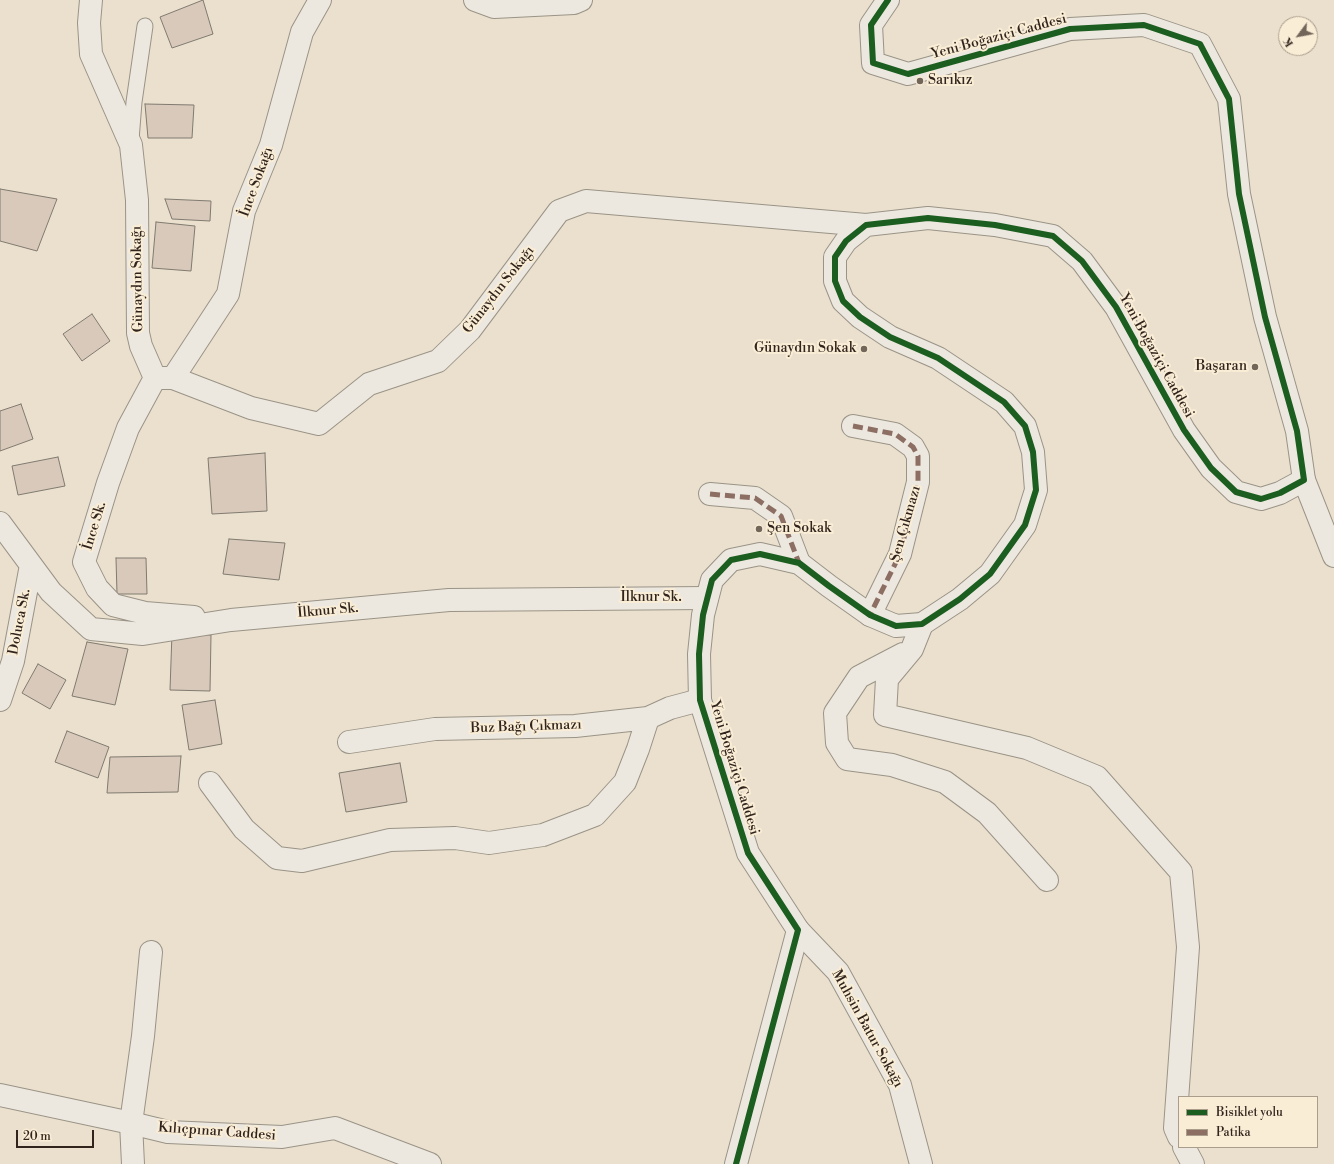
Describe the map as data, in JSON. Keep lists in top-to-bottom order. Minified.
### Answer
{"streets":{"street":["Yeni Boğaziçi Caddesi","İnce Sokağı","Günaydın Sokağı","Şen Çıkmazı","İnce Sk.","İlknur Sk.","Doluca Sk.","Buz Bağı Çıkmazı","Muhsin Batur Sokağı","Kılıçpınar Caddesi"]},"crossings":[["Yeni Boğaziçi Caddesi","Günaydın Sokağı"],["Yeni Boğaziçi Caddesi","Şen Çıkmazı"],["Yeni Boğaziçi Caddesi","İlknur Sk."],["Yeni Boğaziçi Caddesi","Buz Bağı Çıkmazı"],["Yeni Boğaziçi Caddesi","Muhsin Batur Sokağı"],["İnce Sokağı","Günaydın Sokağı"],["İnce Sokağı","İnce Sk."],["Günaydın Sokağı","İnce Sk."],["İnce Sk.","İlknur Sk."],["İlknur Sk.","Doluca Sk."]],"places":["Sarıkız","Günaydın Sokak","Başaran","Şen Sokak"],"legend":["Bisiklet yolu","Patika"],"scale_bar":"20 m","north":"bottom left"}
